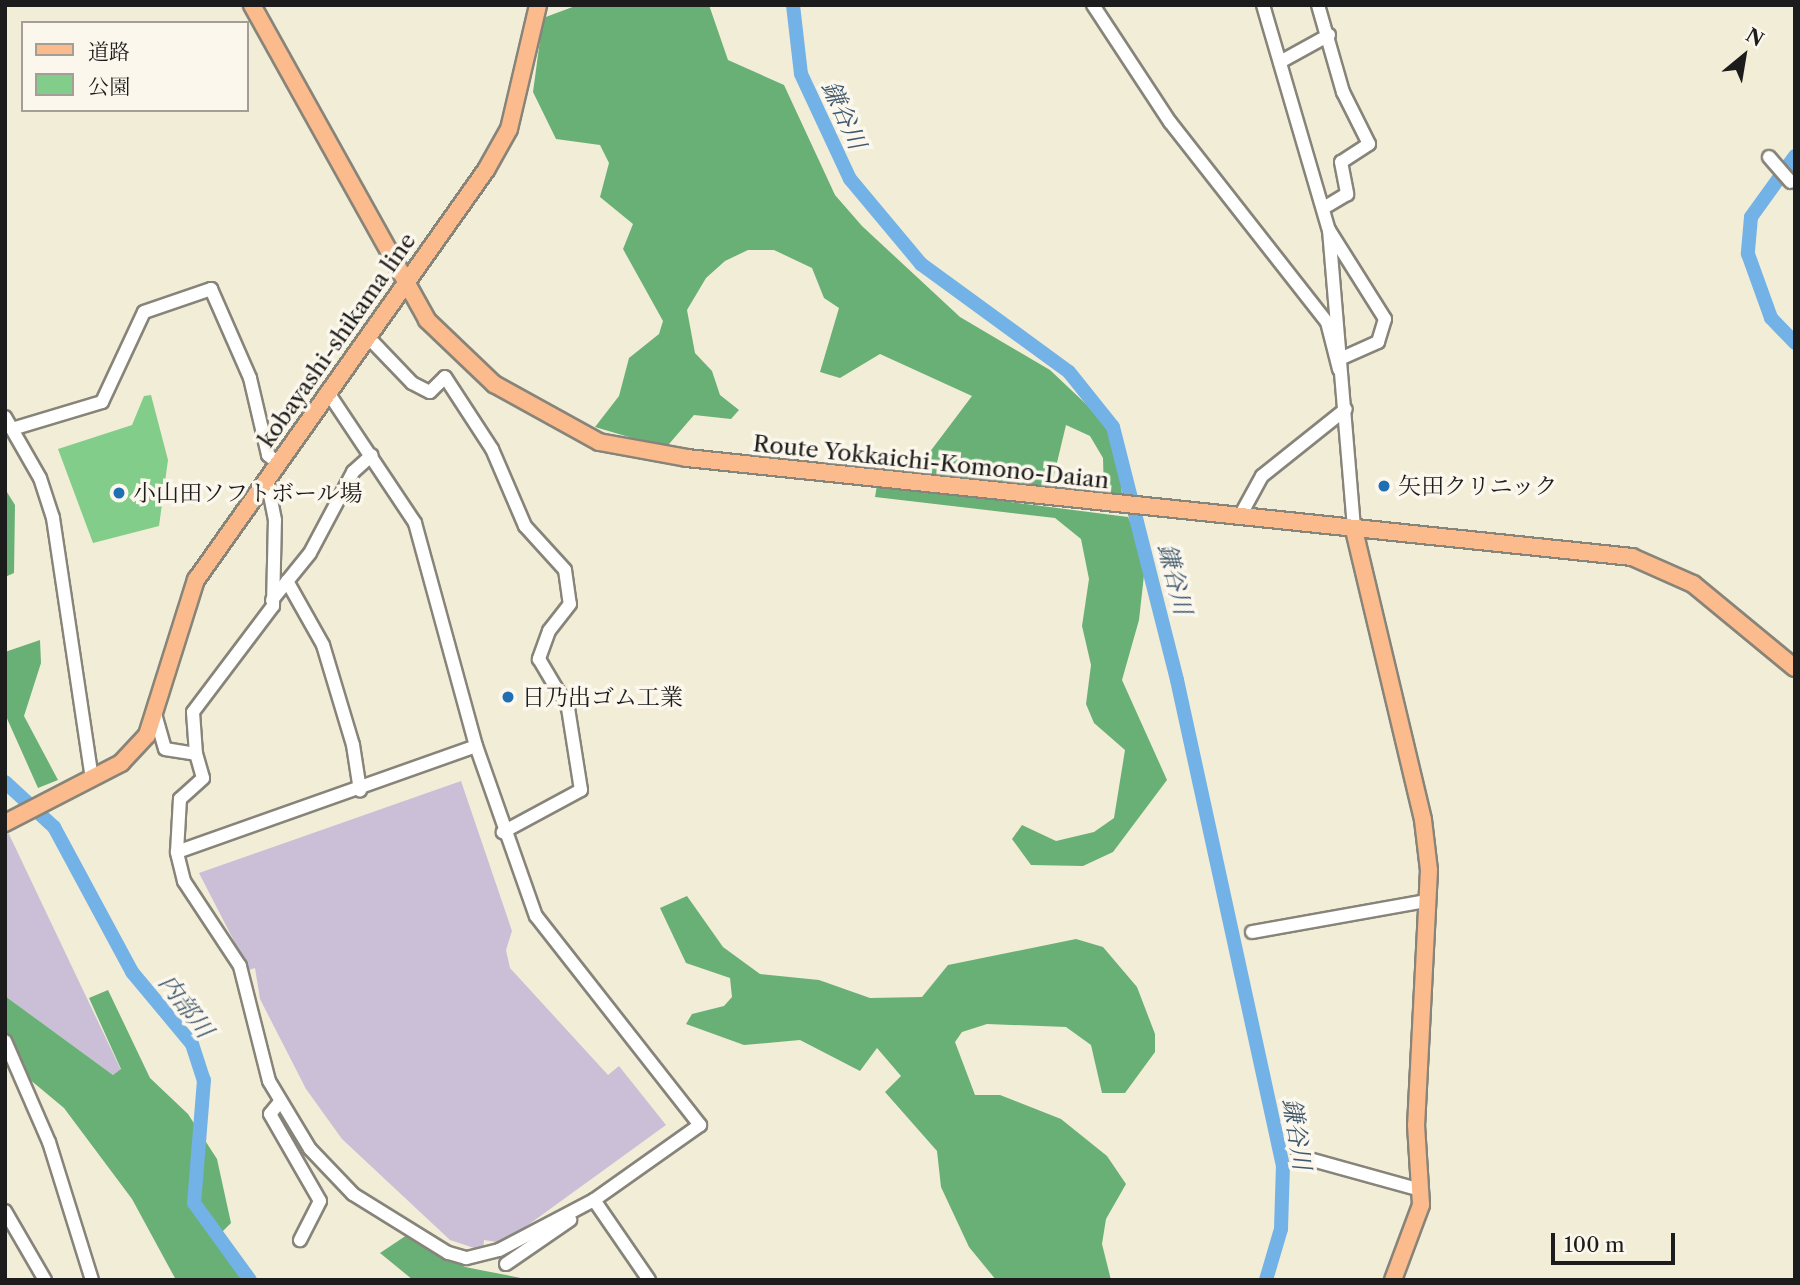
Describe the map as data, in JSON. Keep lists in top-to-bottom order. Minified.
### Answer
{"streets":{"main road":["kobayashi-shikama line","Route Yokkaichi-Komono-Daian"]},"crossings":[["kobayashi-shikama line","Route Yokkaichi-Komono-Daian"]],"water":["鎌谷川","内部川"],"places":["矢田クリニック","小山田ソフトボール場","日乃出ゴム工業"],"legend":["道路","公園"],"scale_bar":"100 m","north":"top right"}
